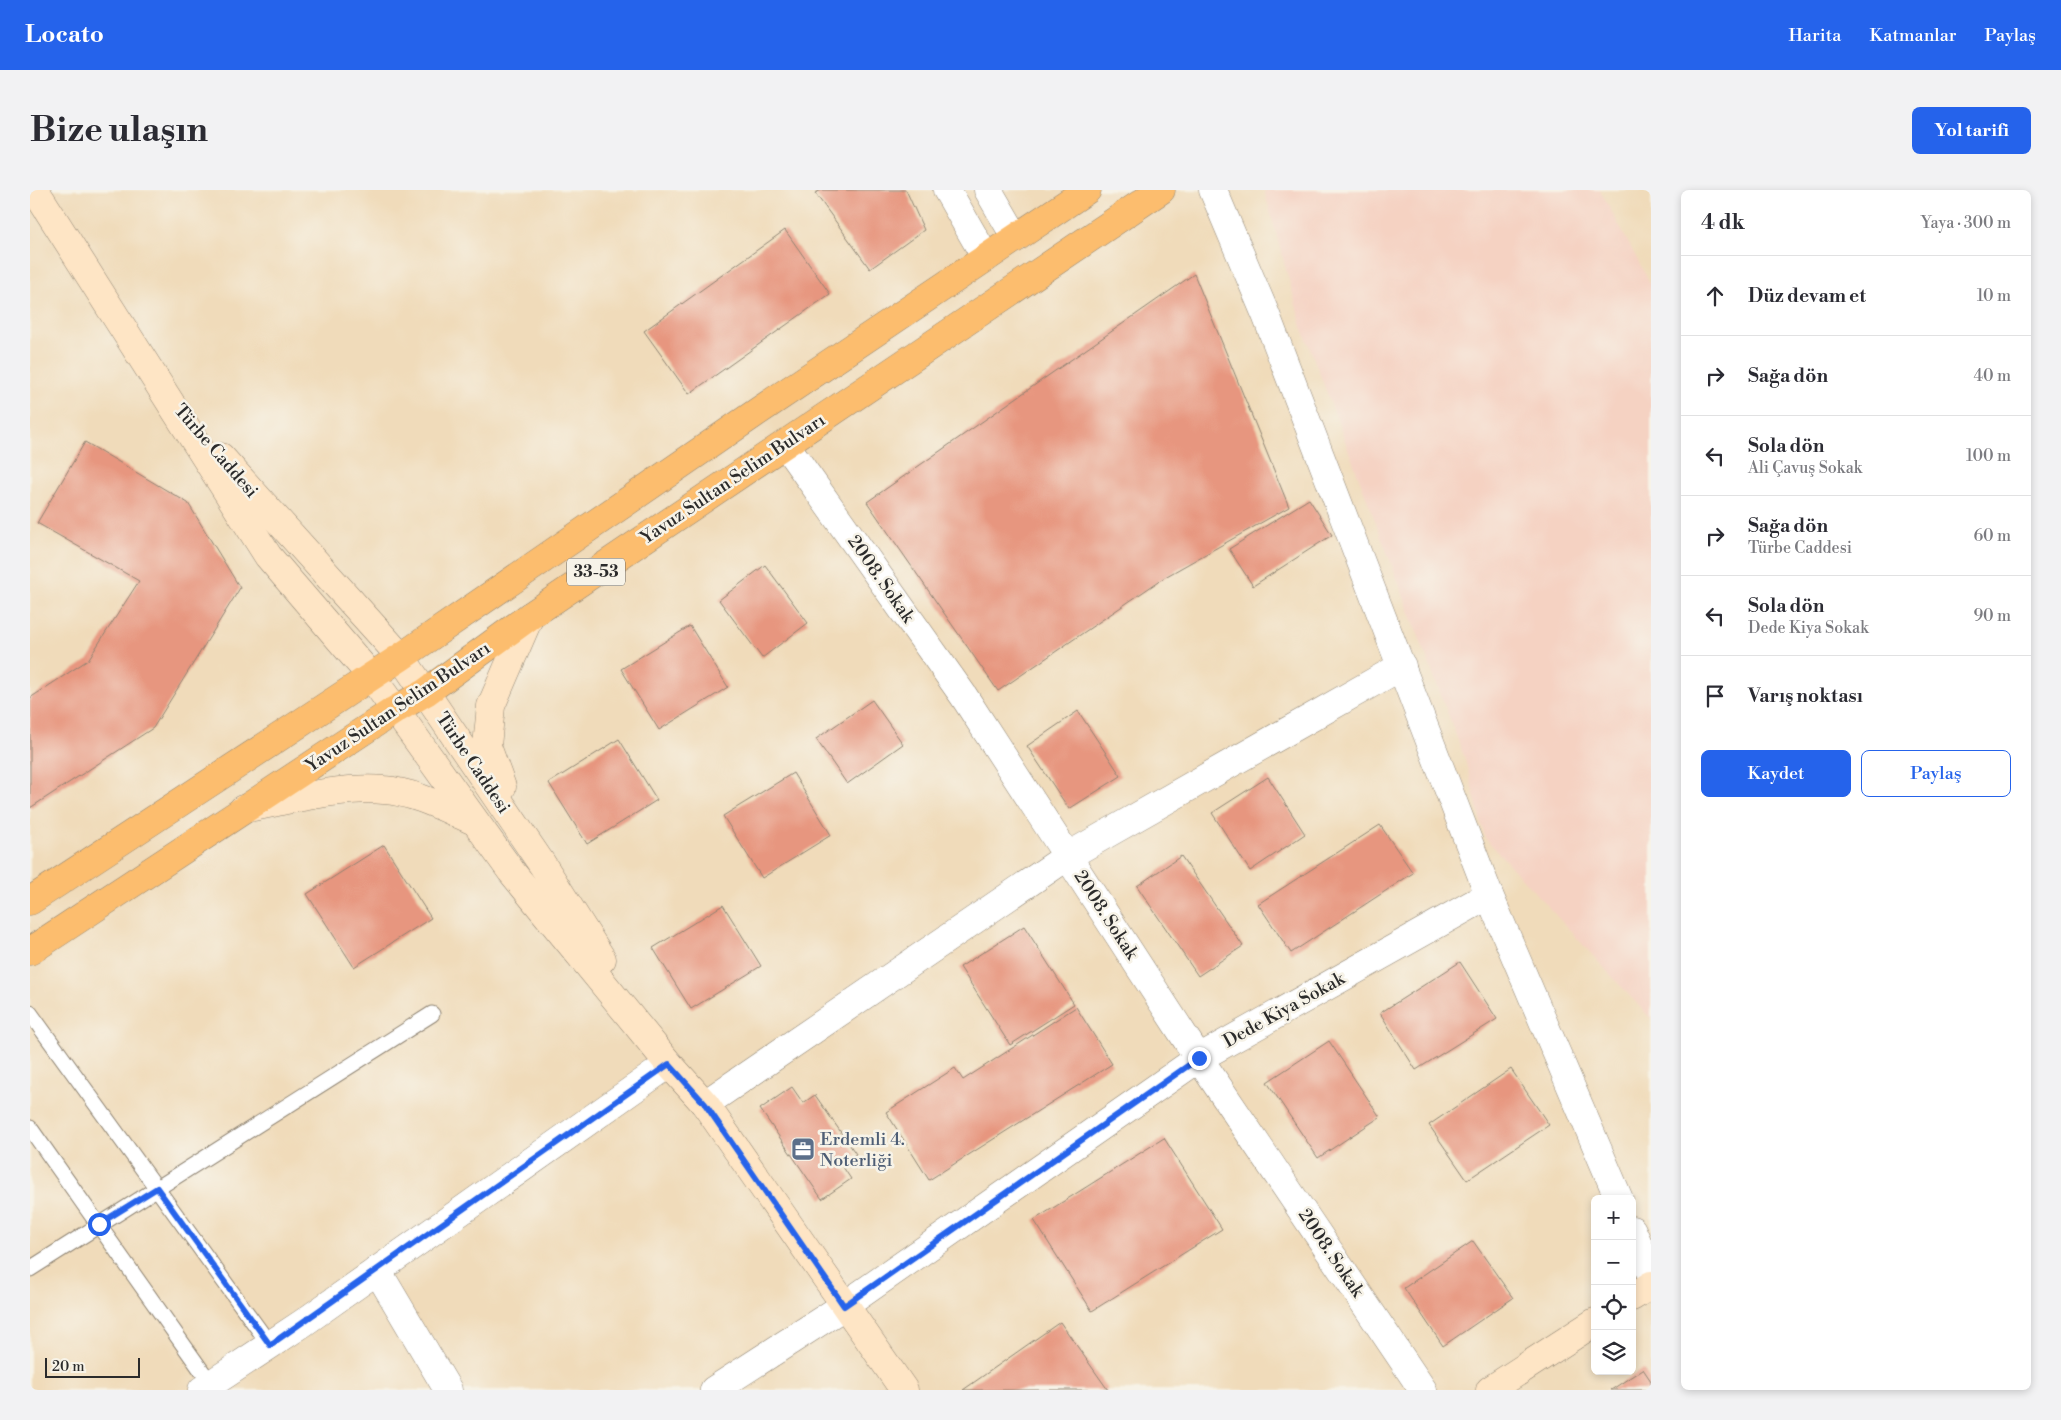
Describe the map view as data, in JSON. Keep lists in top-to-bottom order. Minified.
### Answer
{"streets":{"main road":["Yavuz Sultan Selim Bulvarı","33-53"],"street":["Türbe Caddesi","2008. Sokak","Dede Kiya Sokak"]},"crossings":[["Türbe Caddesi","Yavuz Sultan Selim Bulvarı"],["Türbe Caddesi","33-53"],["Türbe Caddesi","Dede Kiya Sokak"],["Yavuz Sultan Selim Bulvarı","2008. Sokak"],["2008. Sokak","Dede Kiya Sokak"]],"places":{"office":["Erdemli 4. Noterliği"]},"scale_bar":"20 m","page":{"header":"Locato","nav":["Harita","Katmanlar","Paylaş"],"buttons":["Yol tarifi",["Kaydet","Paylaş"]],"title":"Bize ulaşın","heading":["4 dk","Yaya · 300 m"],"list":[["Düz devam et","10 m"],["Sağa dön","40 m"],["Sola dön","Ali Çavuş Sokak","100 m"],["Sağa dön","Türbe Caddesi","60 m"],["Sola dön","Dede Kiya Sokak","90 m"],"Varış noktası"],"map_buttons":["+","−"],"scale":"20 m"}}
